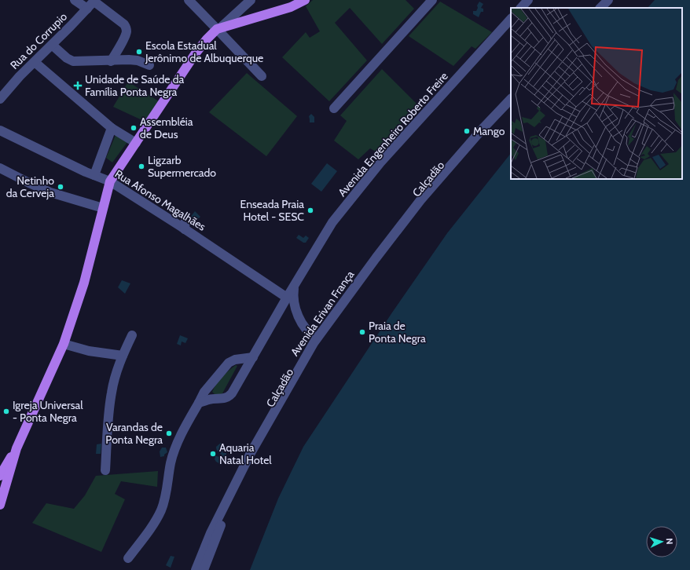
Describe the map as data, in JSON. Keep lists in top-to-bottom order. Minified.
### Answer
{"streets":{"street":["Rua do Corrupio","Avenida Engenheiro Roberto Freire","Calçadão","Rua Afonso Magalhães","Avenida Erivan França"]},"places":{"other":["Escola Estadual Jerônimo de Albuquerque","Assembléia de Deus","Mango","Ligzarb Supermercado","Netinho da Cerveja","Enseada Praia Hotel - SESC","Praia de Ponta Negra","Igreja Universal - Ponta Negra","Varandas de Ponta Negra","Aquaria Natal Hotel"],"health":["Unidade de Saúde da Família Ponta Negra"]},"north":"right"}
